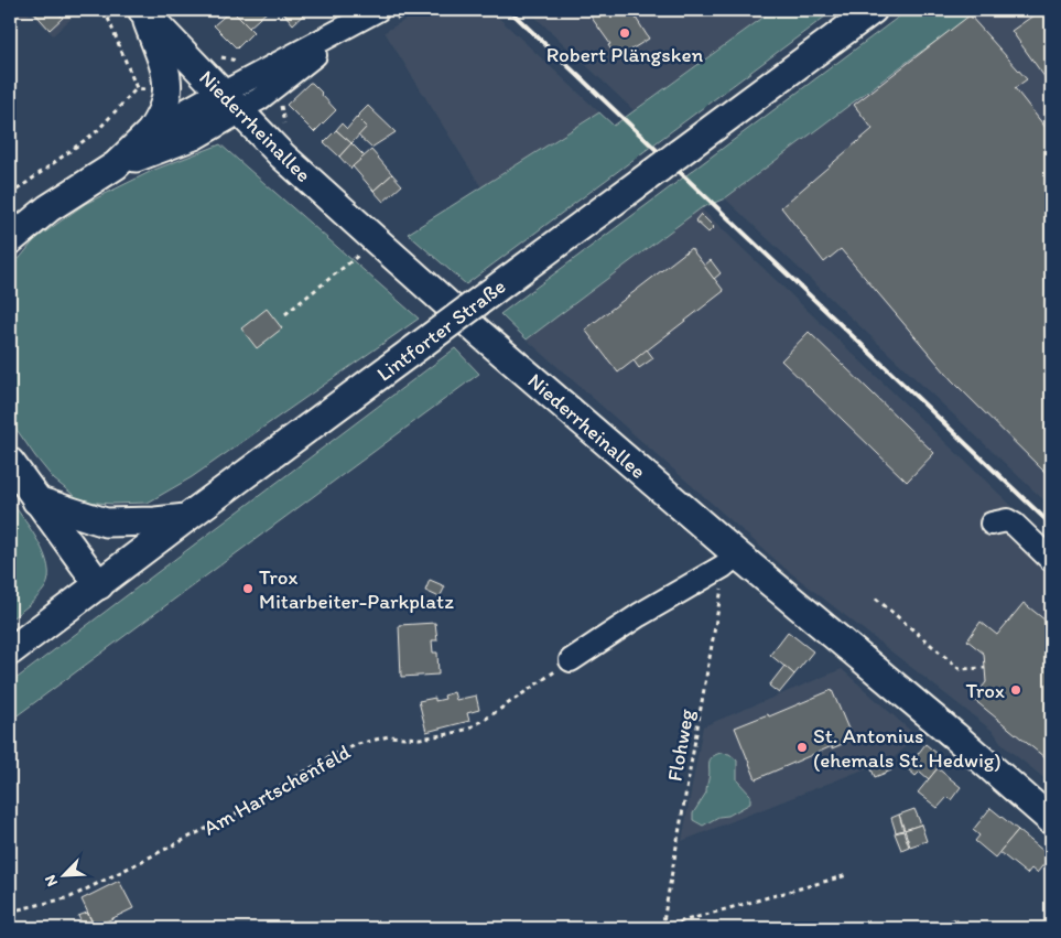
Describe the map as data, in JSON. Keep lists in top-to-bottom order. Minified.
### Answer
{"streets":{"main road":["Niederrheinallee","Lintforter Straße"],"path":["Flohweg","Am Hartschenfeld"]},"crossings":[["Niederrheinallee","Flohweg"]],"places":["Robert Plängsken","Trox Mitarbeiter-Parkplatz","Trox","St. Antonius (ehemals St. Hedwig)"],"north":"bottom left"}
